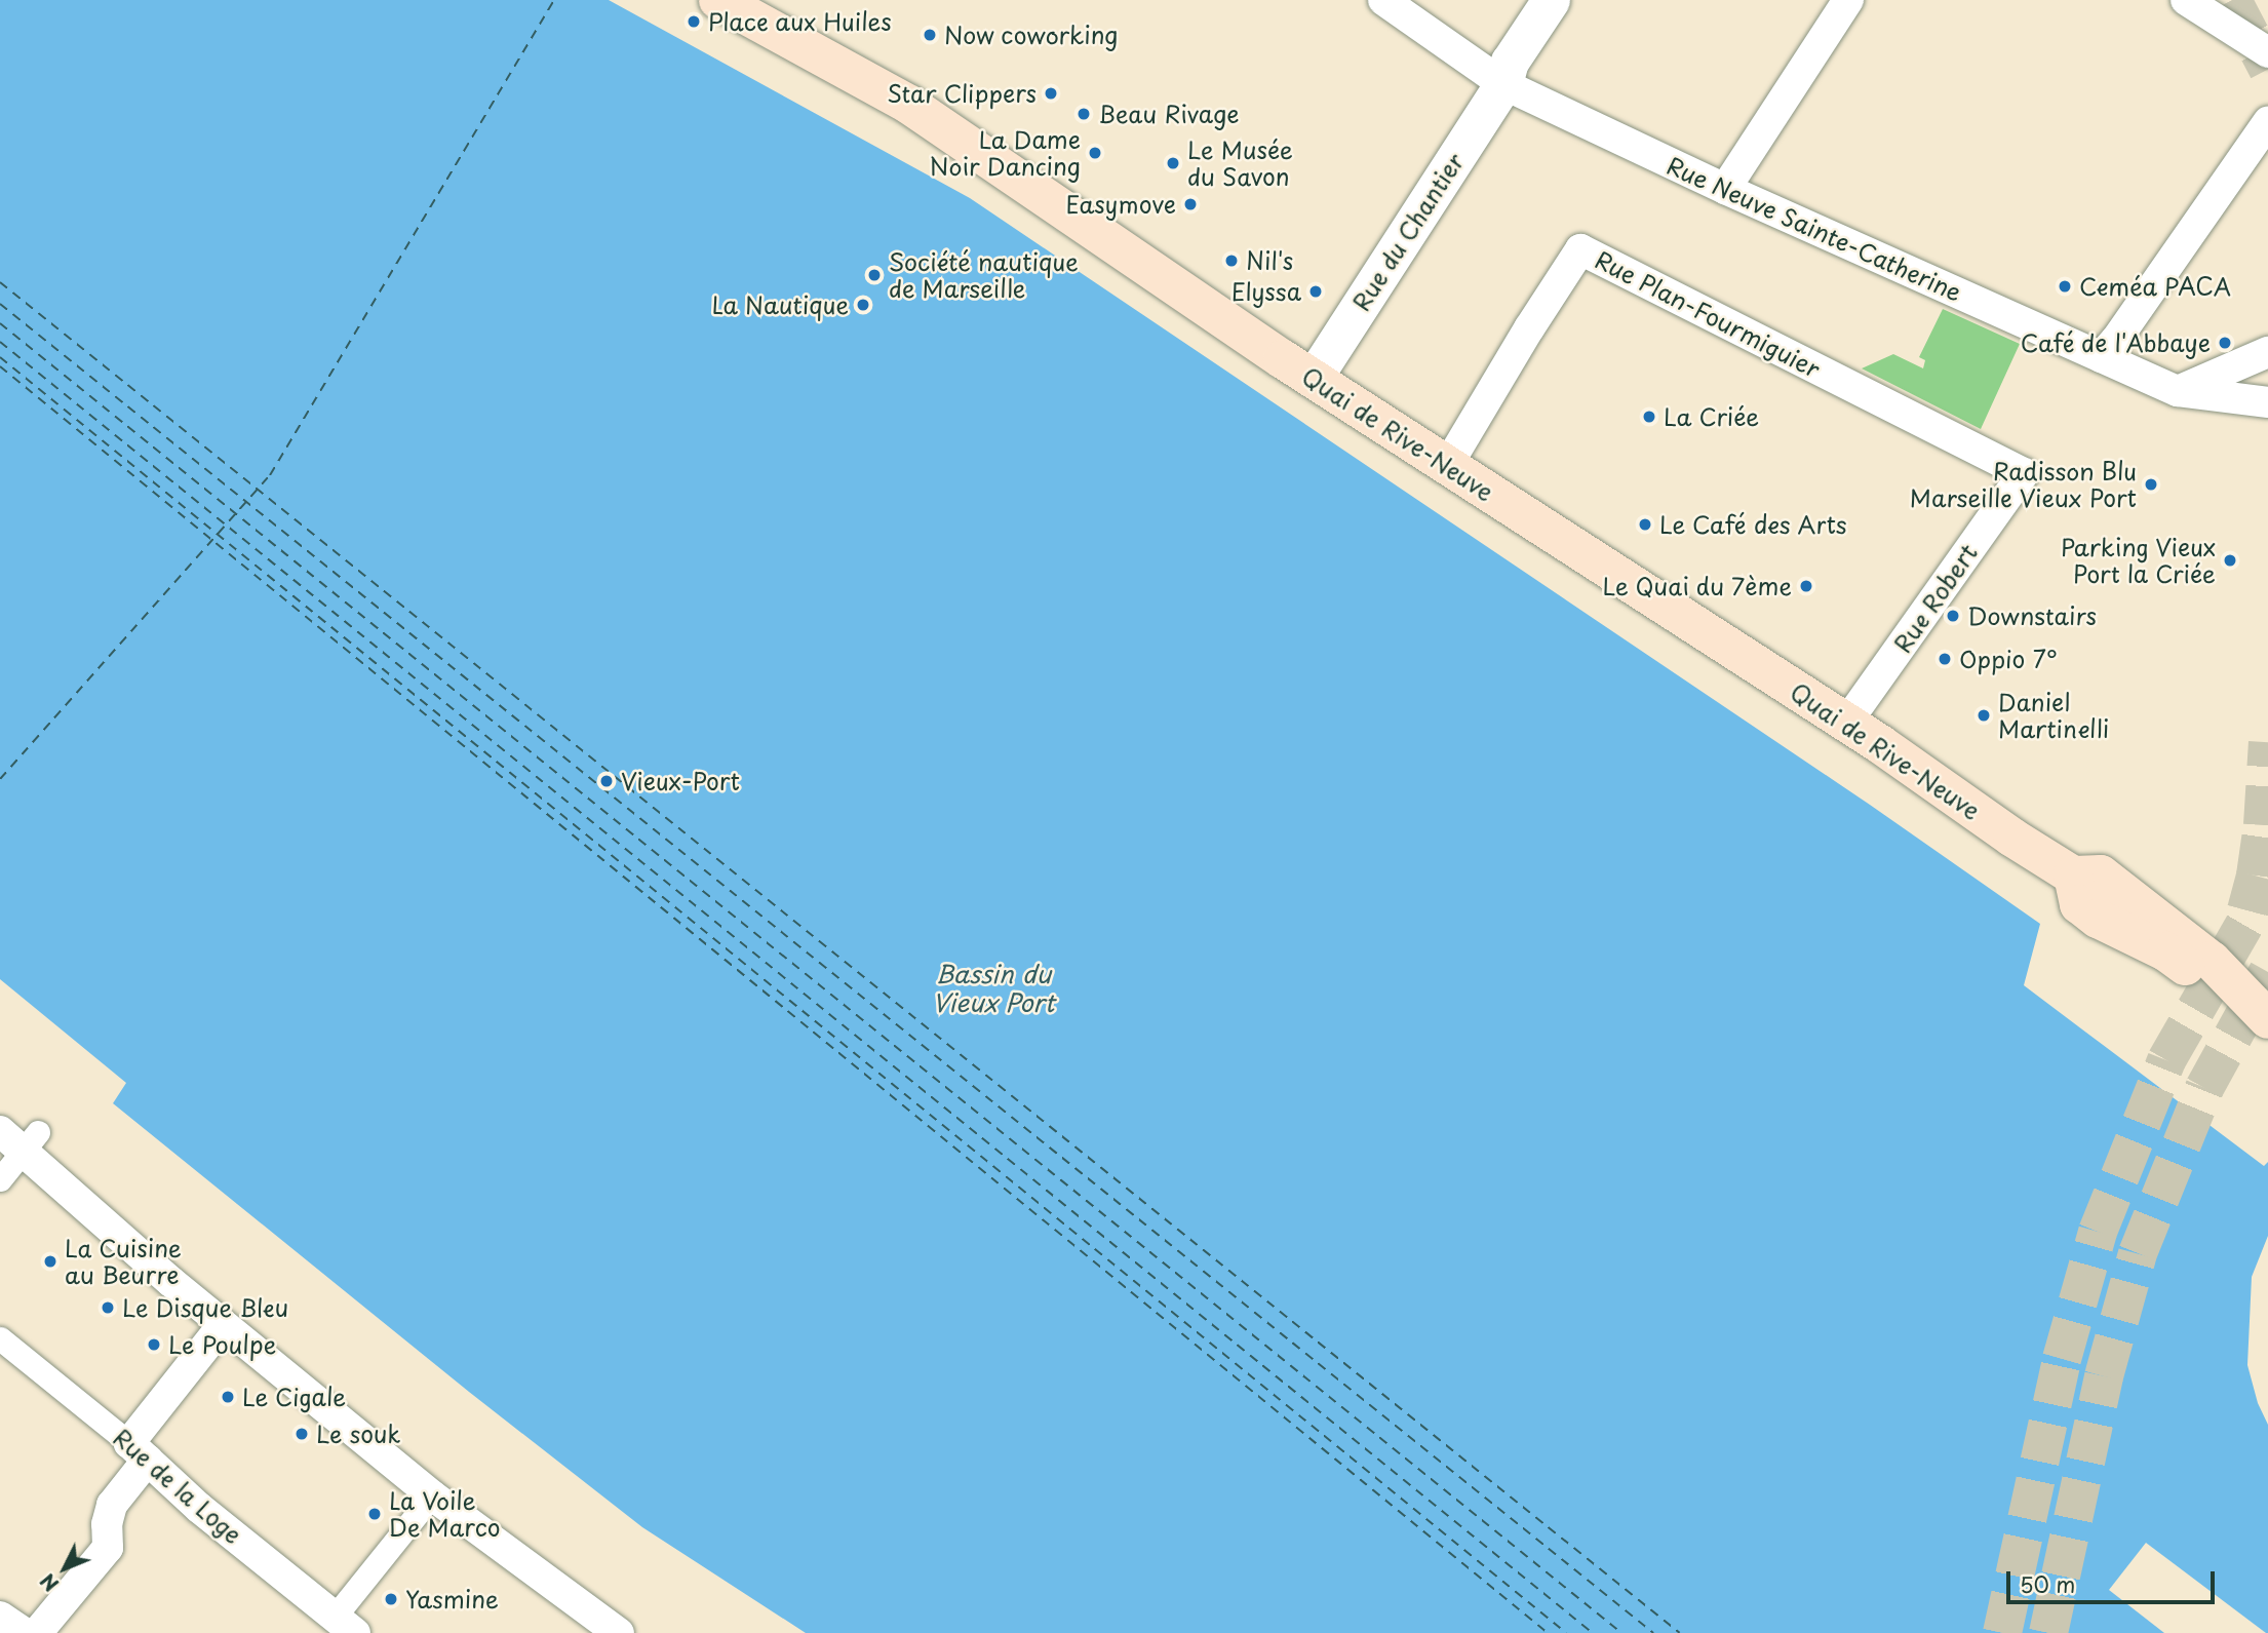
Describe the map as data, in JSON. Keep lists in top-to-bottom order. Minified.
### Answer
{"streets":{"main road":["Quai de Rive-Neuve"],"street":["Rue Neuve Sainte-Catherine","Rue du Chantier","Rue Plan-Fourmiguier","Rue Robert","Rue de la Loge"]},"crossings":[["Rue Neuve Sainte-Catherine","Rue du Chantier"],["Rue du Chantier","Quai de Rive-Neuve"],["Rue Plan-Fourmiguier","Quai de Rive-Neuve"],["Rue Plan-Fourmiguier","Rue Robert"],["Quai de Rive-Neuve","Rue Robert"]],"water":["Bassin du Vieux Port"],"places":["Place aux Huiles","Now coworking","Star Clippers","Beau Rivage","La Dame Noir Dancing","Le Musée du Savon","Easymove","Nil's","Société nautique de Marseille","Ceméa PACA","Elyssa","La Nautique","Café de l'Abbaye","La Criée","Radisson Blu Marseille Vieux Port","Le Café des Arts","Parking Vieux Port la Criée","Le Quai du 7ème","Downstairs","Oppio 7°","Daniel Martinelli","Vieux-Port","La Cuisine au Beurre","Le Disque Bleu","Le Poulpe","Le Cigale","Le souk","La Voile De Marco","Yasmine"],"scale_bar":"50 m","north":"bottom left"}
